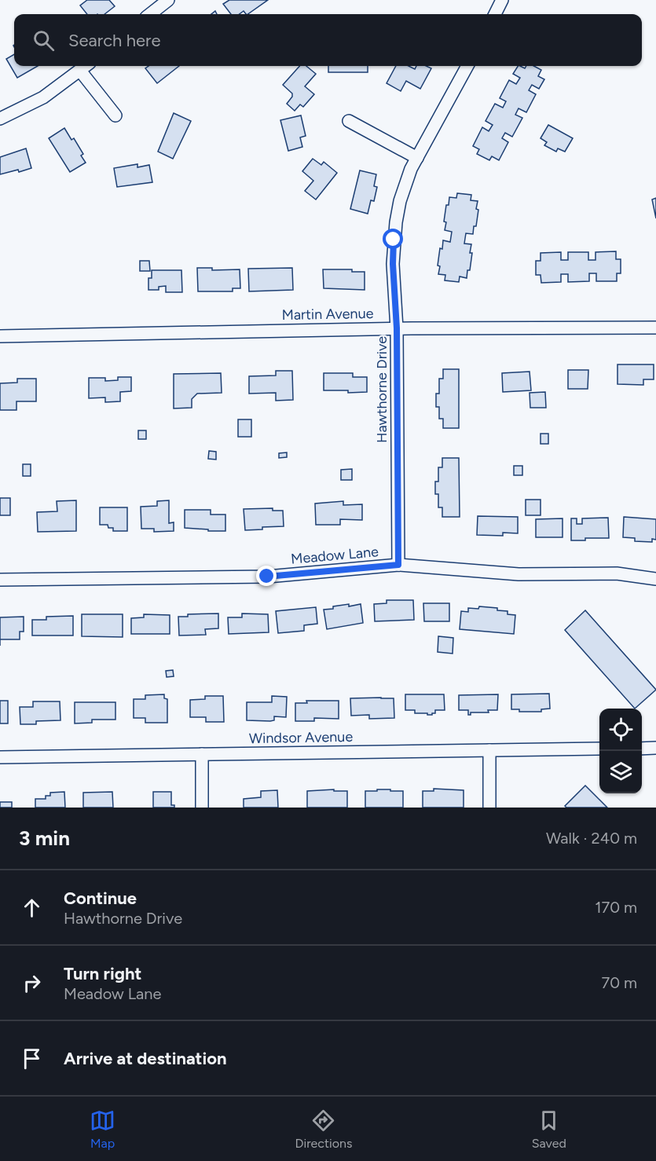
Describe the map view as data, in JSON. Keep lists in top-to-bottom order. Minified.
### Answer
{"streets":{"street":["Martin Avenue","Hawthorne Drive","Meadow Lane","Windsor Avenue"]},"crossings":[["Martin Avenue","Hawthorne Drive"],["Hawthorne Drive","Meadow Lane"]],"page":{"search":"Search here","heading":["3 min","Walk · 240 m"],"list":[["Continue","Hawthorne Drive","170 m"],["Turn right","Meadow Lane","70 m"],"Arrive at destination"],"nav":["Map","Directions","Saved"]}}
